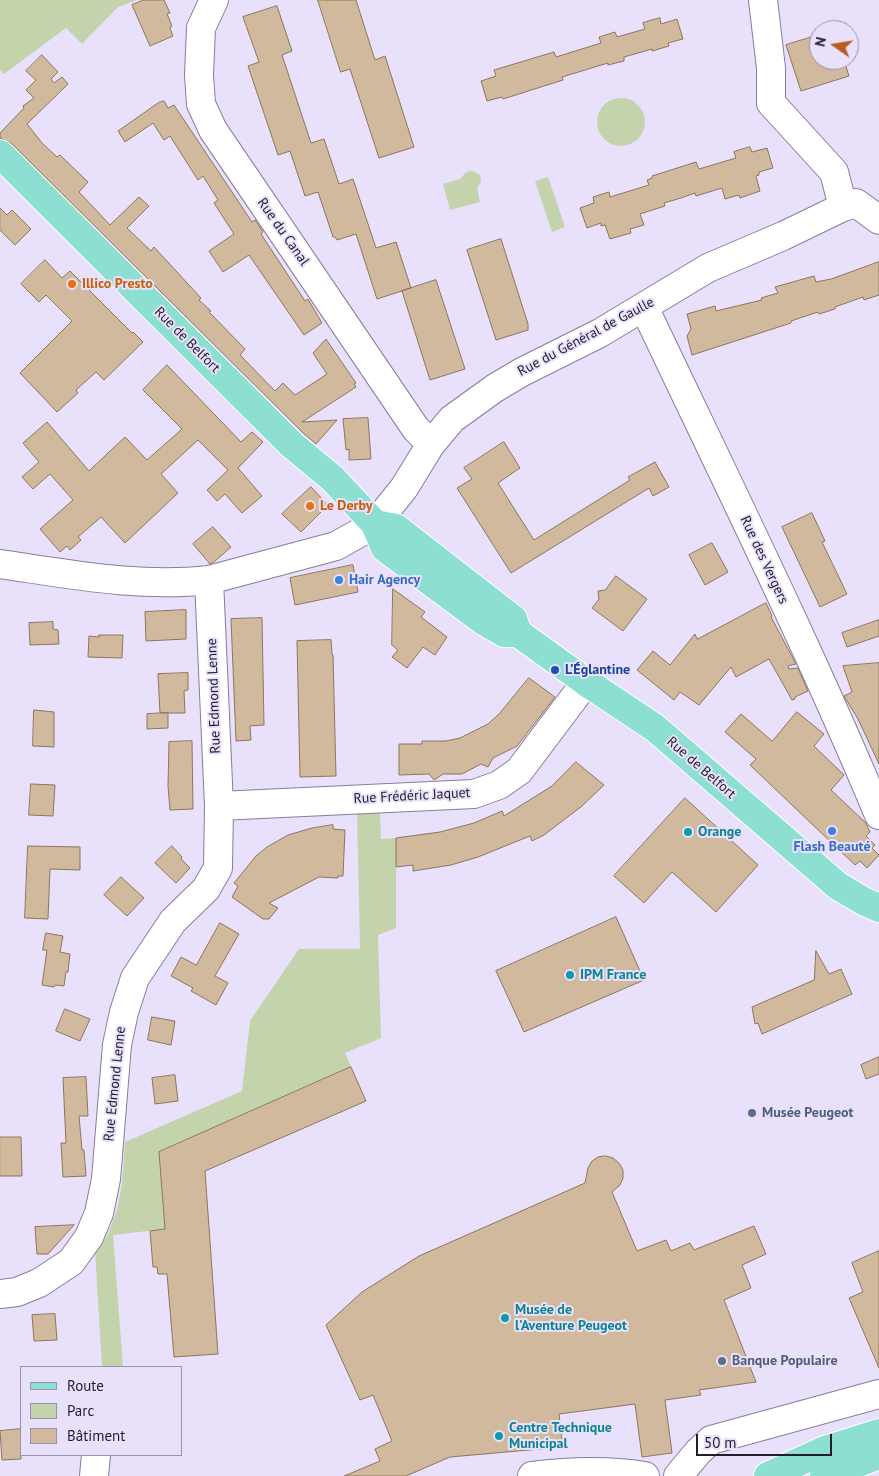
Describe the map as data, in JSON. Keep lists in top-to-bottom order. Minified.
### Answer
{"streets":{"main road":["Rue de Belfort"],"street":["Rue du Canal","Rue du Général de Gaulle","Rue des Vergers","Rue Edmond Lenne","Rue Frédéric Jaquet"]},"crossings":[["Rue du Canal","Rue du Général de Gaulle"],["Rue du Général de Gaulle","Rue de Belfort"],["Rue du Général de Gaulle","Rue des Vergers"],["Rue de Belfort","Rue Frédéric Jaquet"],["Rue Edmond Lenne","Rue Frédéric Jaquet"]],"places":["Illico Presto","Le Derby","Hair Agency","L’Églantine","Flash Beauté","Orange","IPM France","Musée Peugeot","Musée de l'Aventure Peugeot","Banque Populaire","Centre Technique Municipal"],"legend":["Route","Parc","Bâtiment"],"scale_bar":"50 m","north":"left"}
